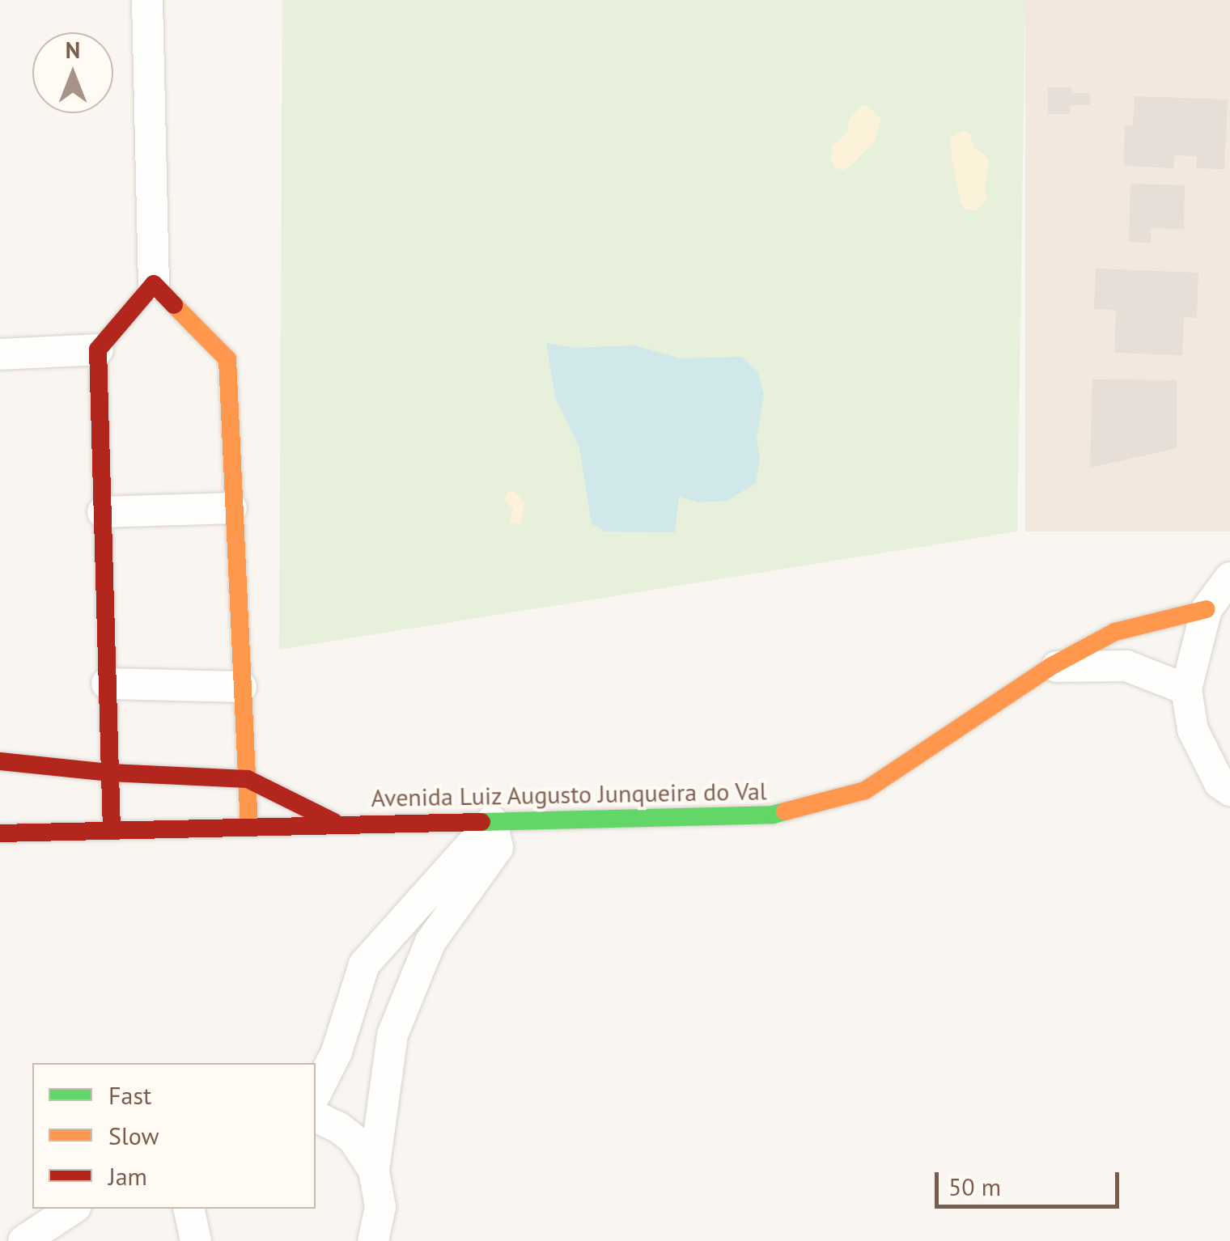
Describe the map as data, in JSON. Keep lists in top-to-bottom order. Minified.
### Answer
{"streets":{"street":["Avenida Luiz Augusto Junqueira do Val"]},"legend":["Fast","Slow","Jam"],"scale_bar":"50 m","north":"top"}
